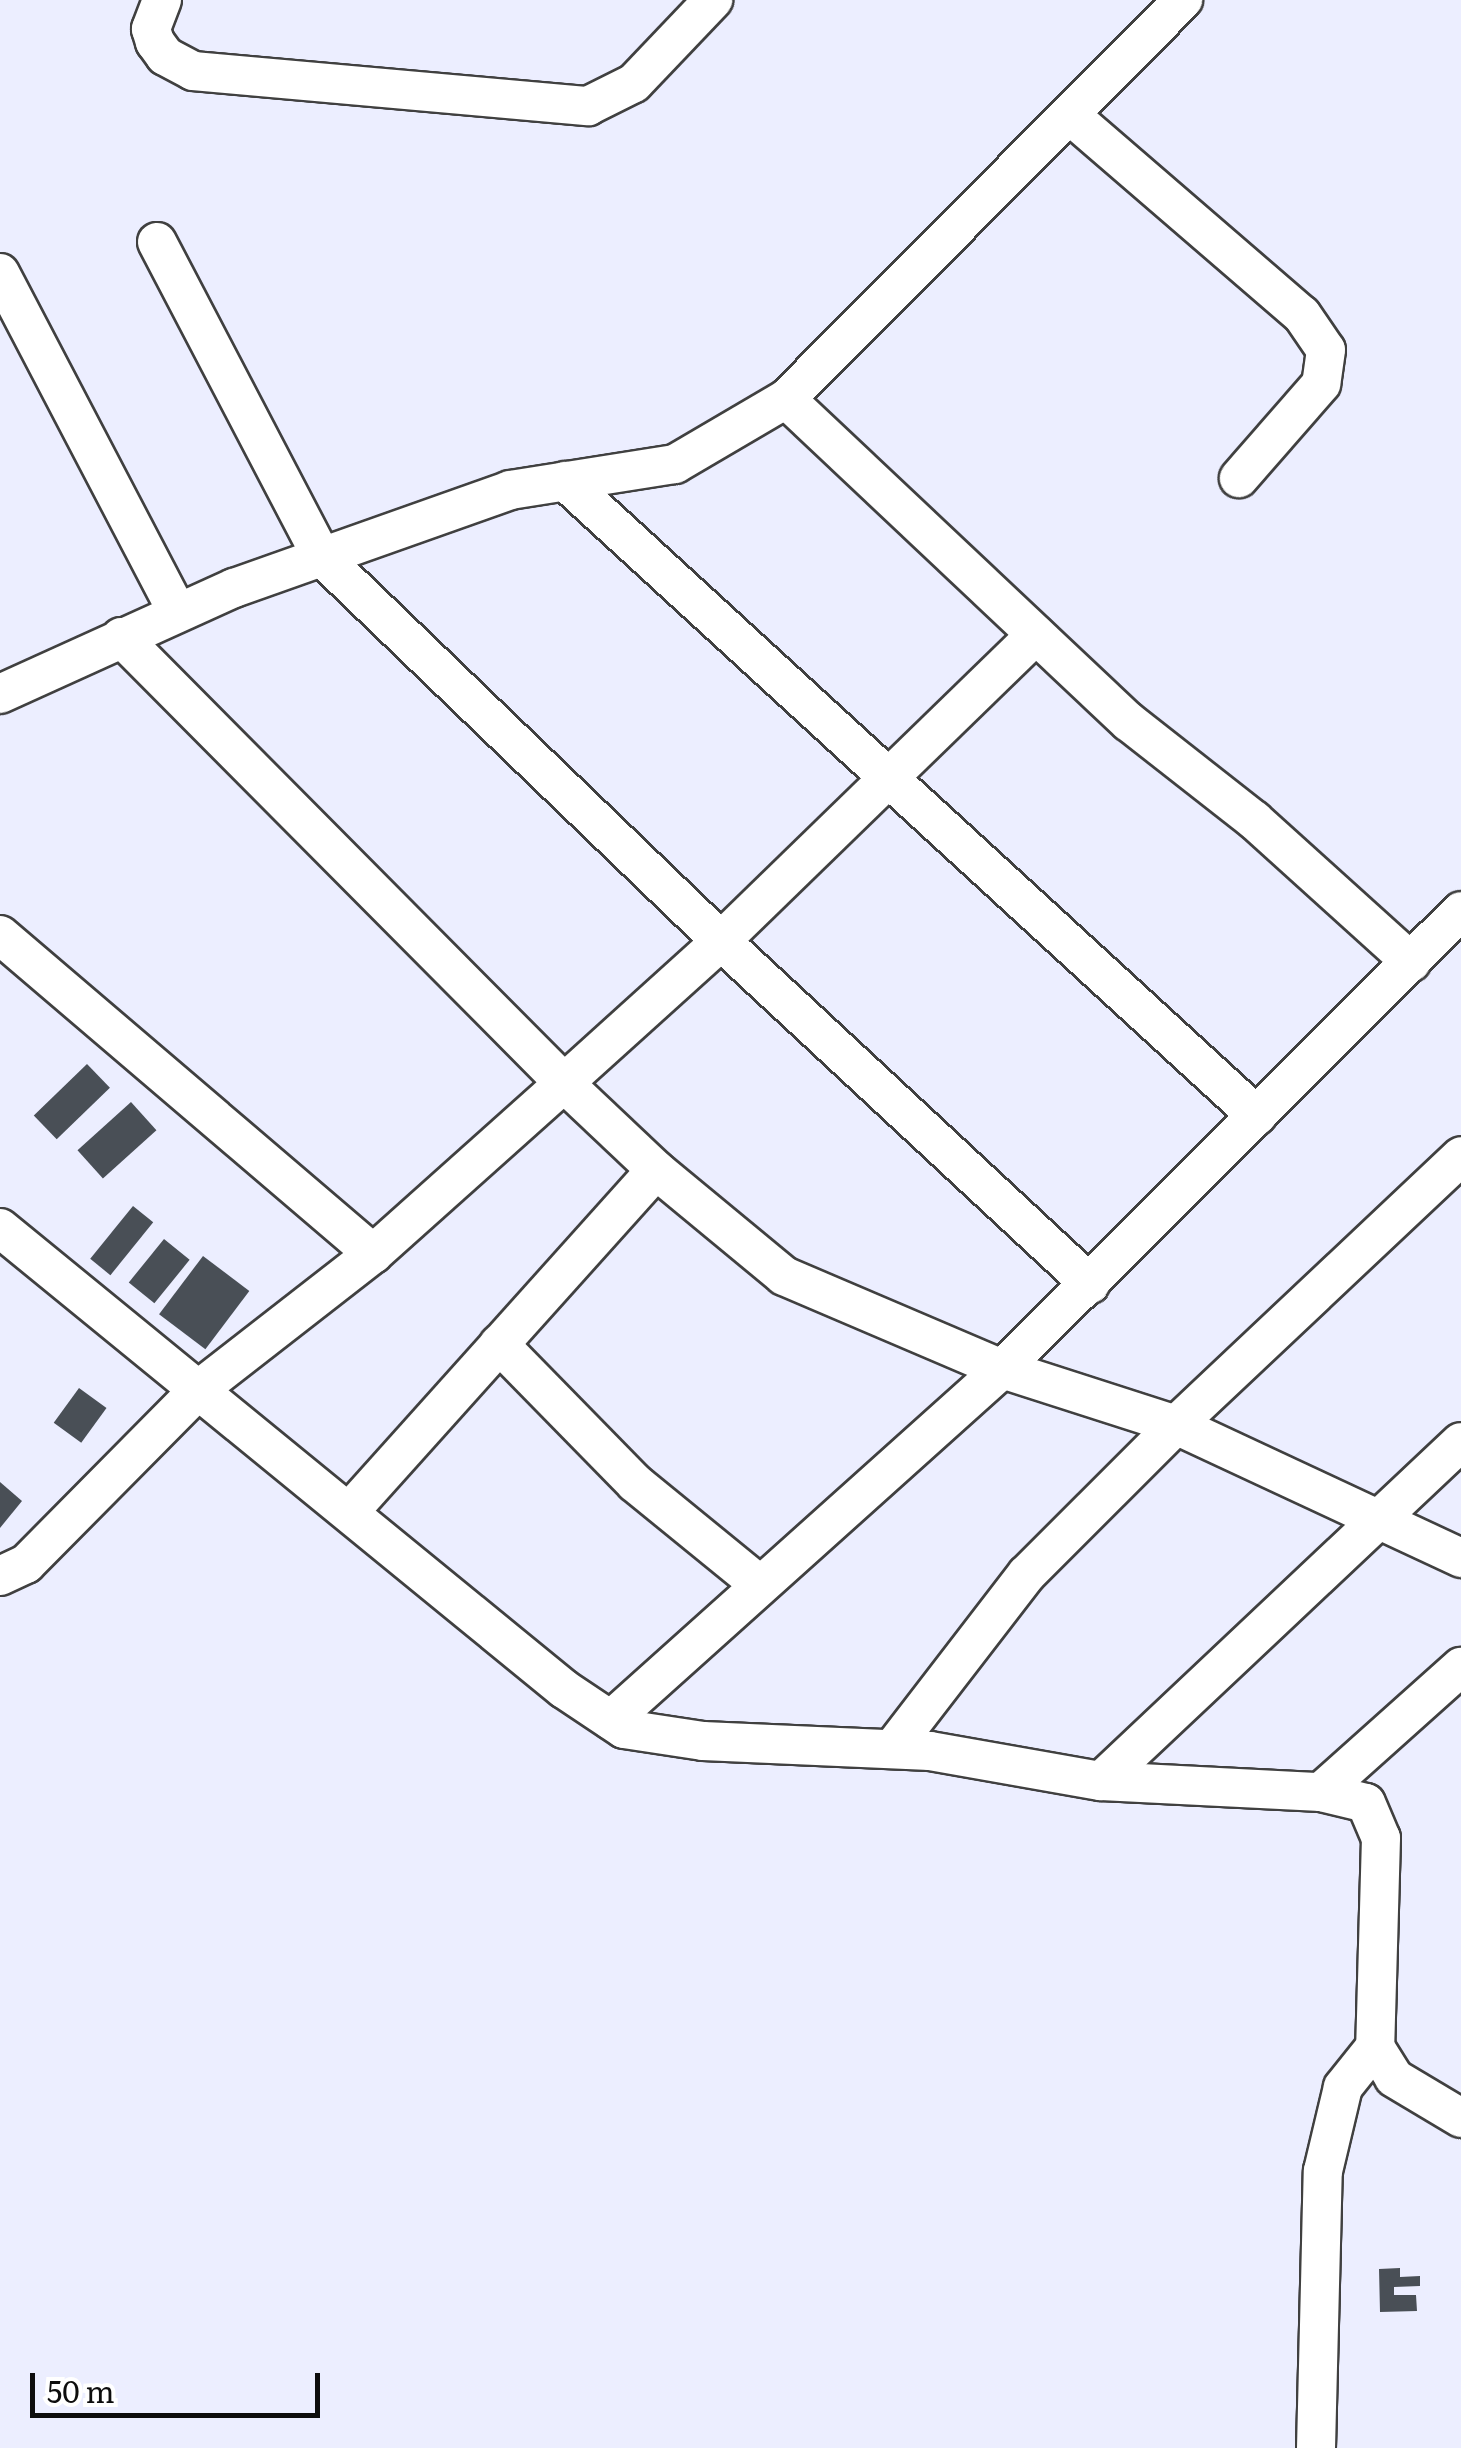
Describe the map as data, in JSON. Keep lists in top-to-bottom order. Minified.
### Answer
{"scale_bar":"50 m"}
